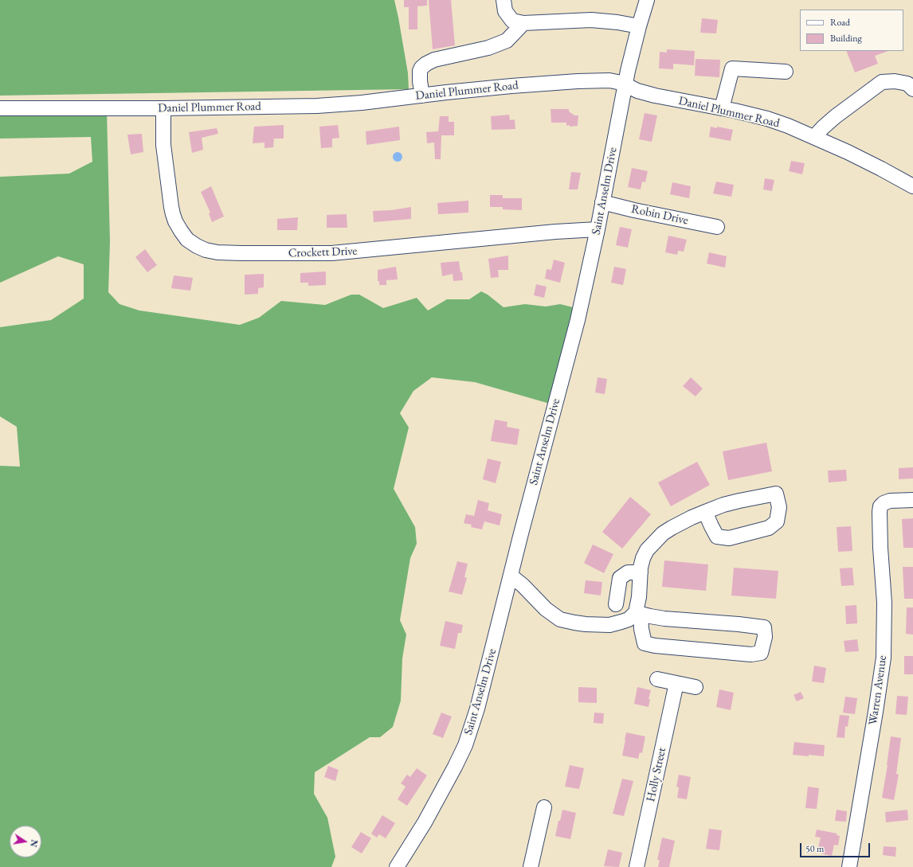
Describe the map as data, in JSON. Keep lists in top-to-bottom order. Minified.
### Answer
{"streets":{"street":["Daniel Plummer Road","Saint Anselm Drive","Robin Drive","Crockett Drive","Warren Avenue","Holly Street"]},"crossings":[["Daniel Plummer Road","Saint Anselm Drive"],["Daniel Plummer Road","Crockett Drive"],["Saint Anselm Drive","Robin Drive"],["Saint Anselm Drive","Crockett Drive"]],"legend":["Road","Building"],"scale_bar":"50 m","north":"right"}
